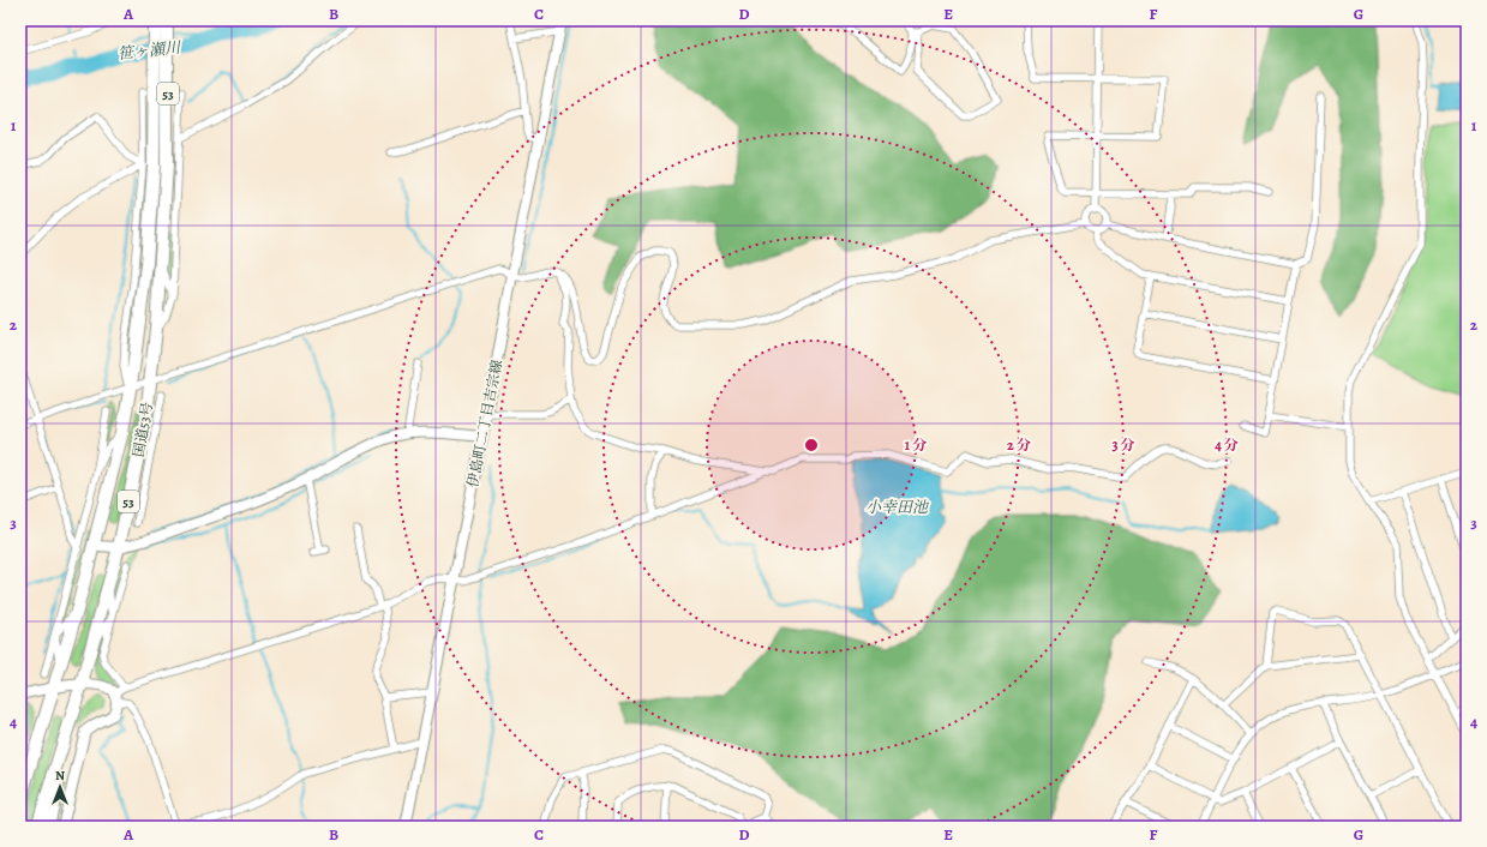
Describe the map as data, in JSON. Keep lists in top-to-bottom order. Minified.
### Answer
{"streets":{"highway":["53","国道53号"],"street":["伊島町二丁目吉宗線"]},"water":["笹ヶ瀬川","小幸田池"],"north":"top","grid":{"columns":["A","B","C","D","E","F","G"],"rows":["1","2","3","4"]},"rings":["1 分","2 分","3 分","4 分"]}
